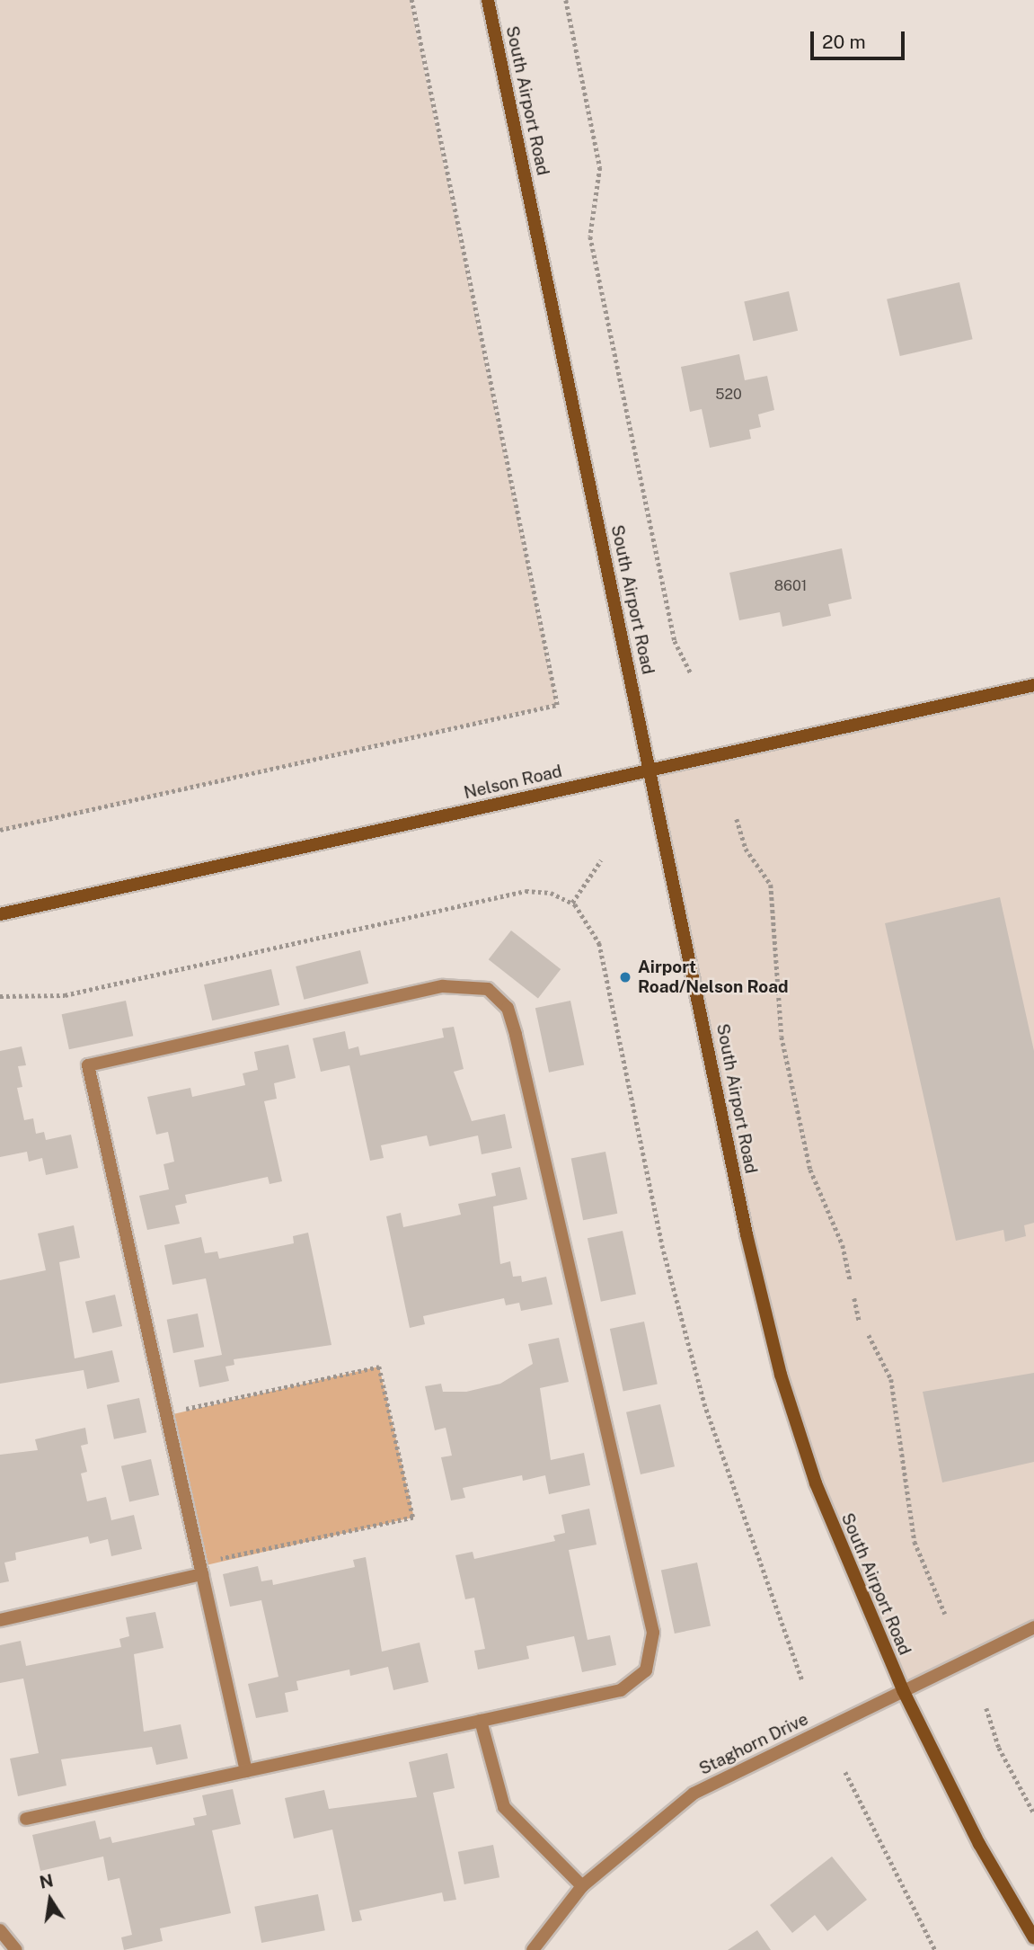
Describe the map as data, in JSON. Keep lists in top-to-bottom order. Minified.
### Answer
{"streets":{"main road":["South Airport Road","Nelson Road"],"street":["Staghorn Drive"]},"crossings":[["South Airport Road","Nelson Road"],["South Airport Road","Staghorn Drive"]],"places":["Airport Road/Nelson Road"],"house_numbers":["520","8601"],"scale_bar":"20 m","north":"top"}
